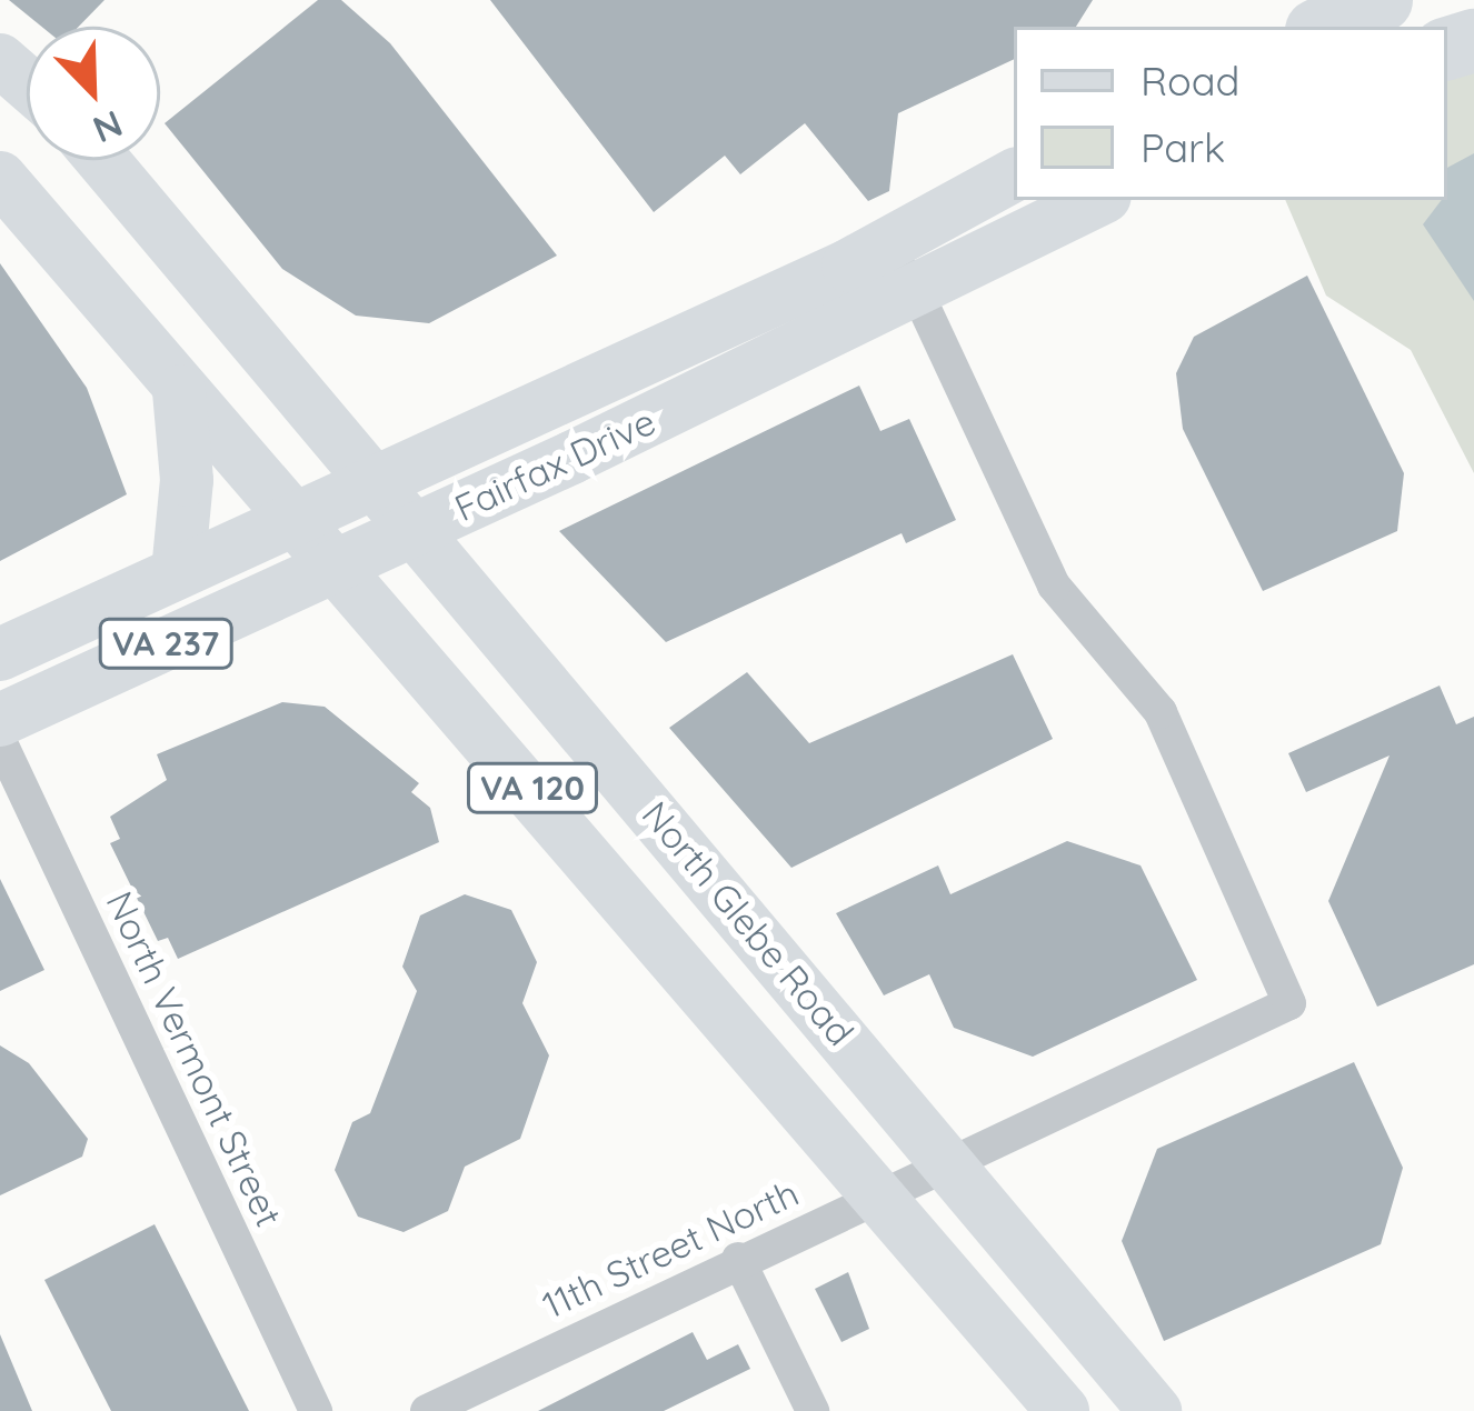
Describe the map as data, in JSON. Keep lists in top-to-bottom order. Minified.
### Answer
{"streets":{"main road":["Fairfax Drive","VA 237","VA 120","North Glebe Road"],"street":["North Vermont Street","11th Street North"]},"crossings":[["Fairfax Drive","North Glebe Road"],["Fairfax Drive","11th Street North"],["North Glebe Road","11th Street North"]],"legend":["Road","Park"],"north":"bottom right"}
